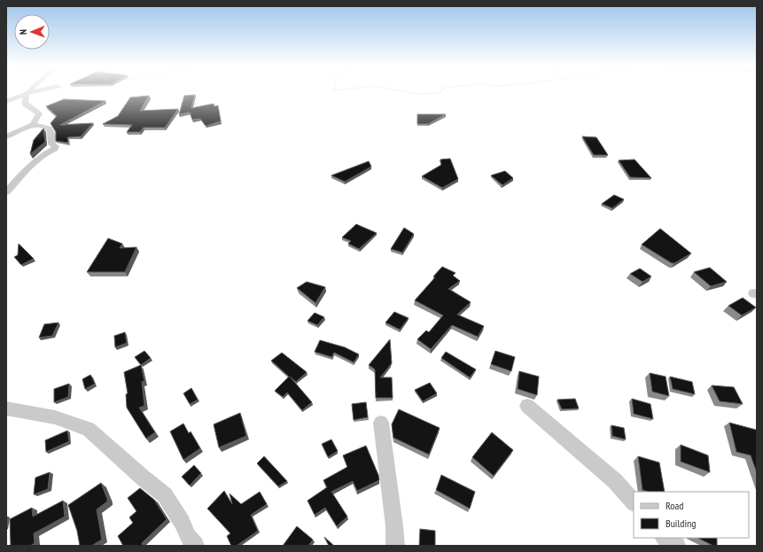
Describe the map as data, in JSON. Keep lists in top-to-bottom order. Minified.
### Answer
{"legend":["Road","Building"],"north":"left"}
